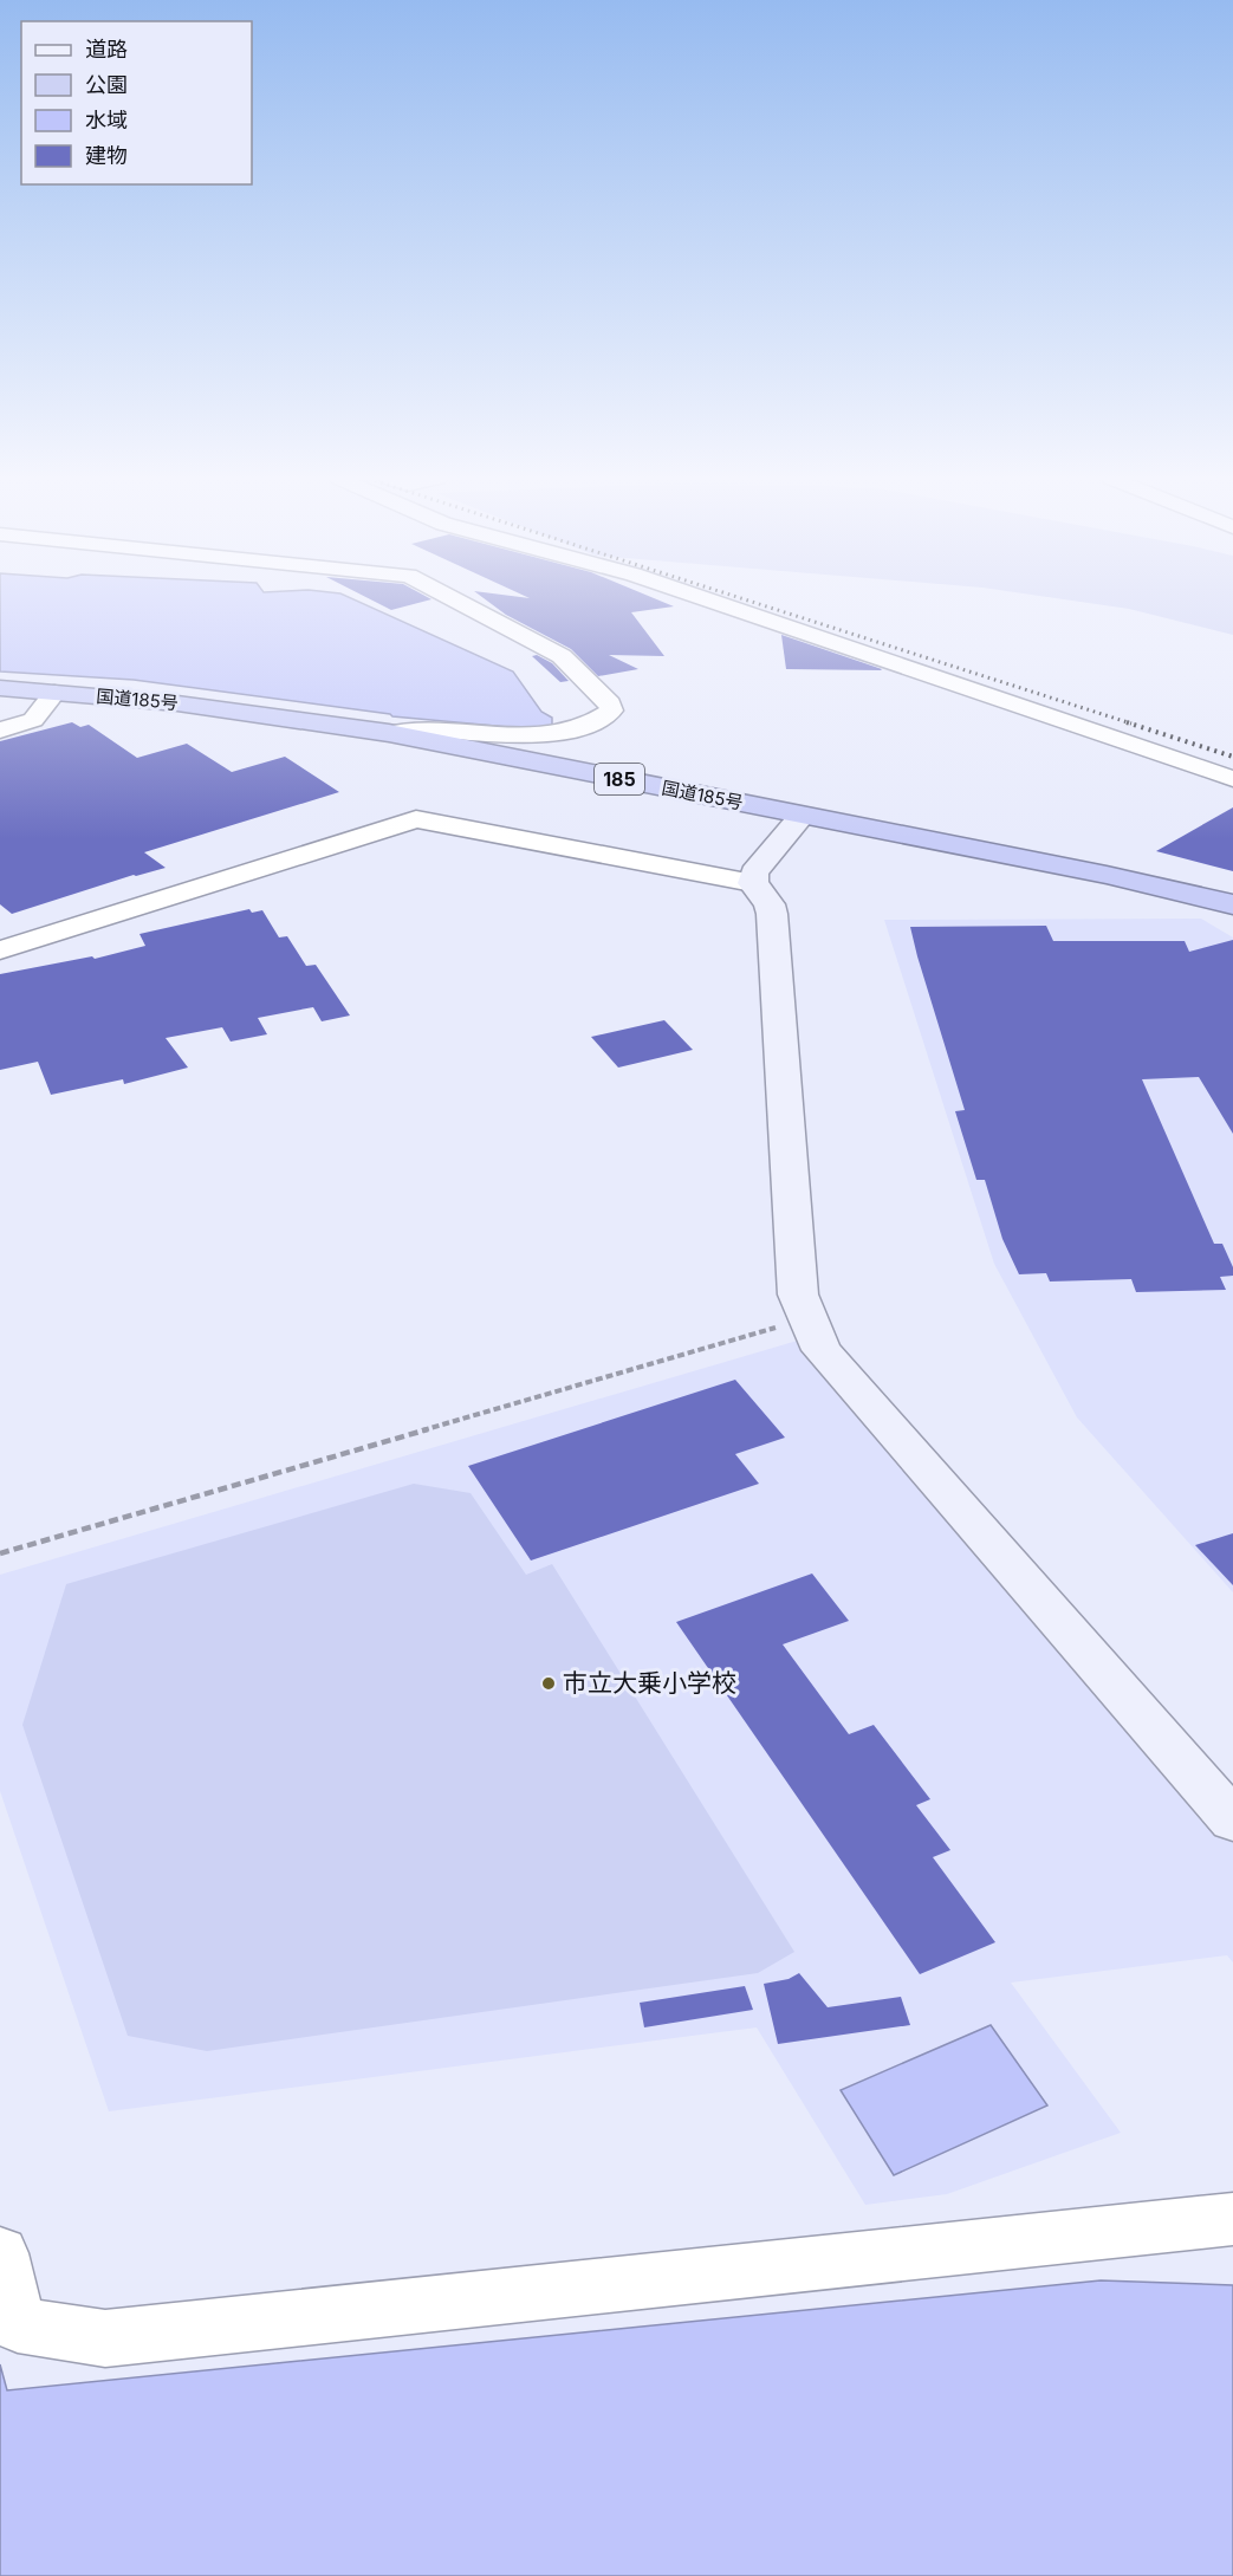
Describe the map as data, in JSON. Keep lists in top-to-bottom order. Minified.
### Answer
{"streets":{"highway":["国道185号","185"]},"places":["市立大乗小学校"],"legend":["道路","公園","水域","建物"]}
